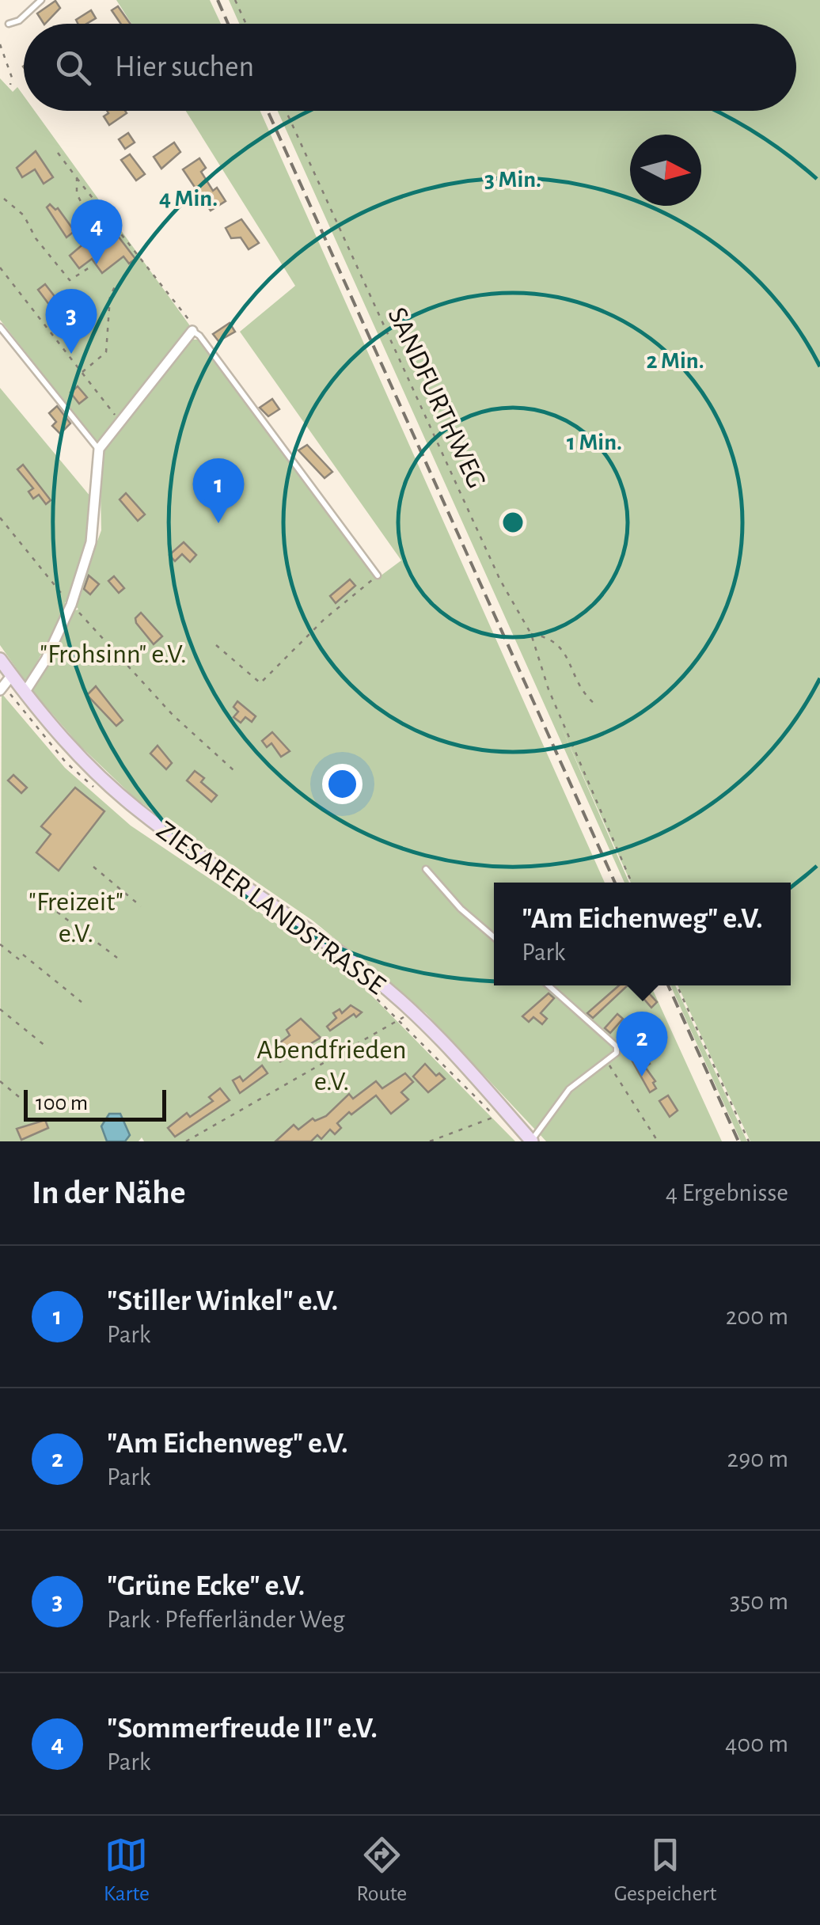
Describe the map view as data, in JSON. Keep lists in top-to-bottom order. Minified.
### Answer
{"streets":{"main road":["ZIESARER LANDSTRASSE"],"path":["SANDFURTHWEG"]},"parks":["\"Frohsinn\" e.V.","\"Freizeit\" e.V.","Abendfrieden e.V."],"scale_bar":"100 m","north":"right","page":{"search":"Hier suchen","pins":["4","3","1","2"],"popup":["\"Am Eichenweg\" e.V.","Park"],"scale":"100 m","heading":["In der Nähe","4 Ergebnisse"],"list":[{"mark":"1","name":"\"Stiller Winkel\" e.V.","note":"Park","value":"200 m"},{"mark":"2","name":"\"Am Eichenweg\" e.V.","note":"Park","value":"290 m"},{"mark":"3","name":"\"Grüne Ecke\" e.V.","note":"Park · Pfefferländer Weg","value":"350 m"},{"mark":"4","name":"\"Sommerfreude II\" e.V.","note":"Park","value":"400 m"}],"nav":["Karte","Route","Gespeichert"]},"rings":["3 Min.","4 Min.","2 Min.","1 Min."]}
